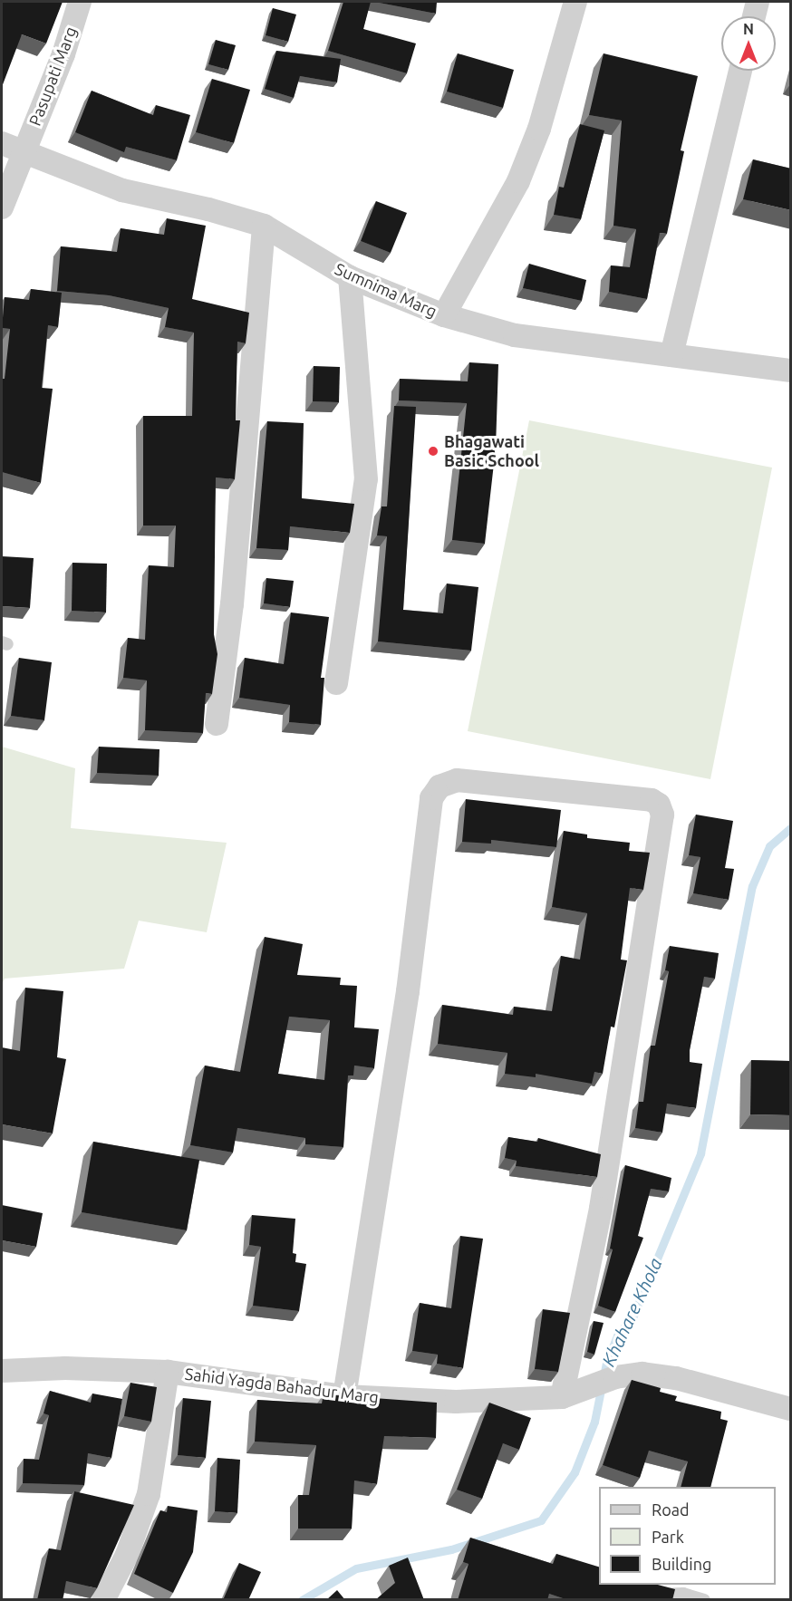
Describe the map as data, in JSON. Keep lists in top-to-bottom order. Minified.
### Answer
{"streets":{"street":["Pasupati Marg","Sumnima Marg","Sahid Yagda Bahadur Marg"]},"crossings":[["Pasupati Marg","Sumnima Marg"]],"water":["Khahare Khola"],"places":["Bhagawati Basic School"],"legend":["Road","Park","Building"],"north":"top"}
